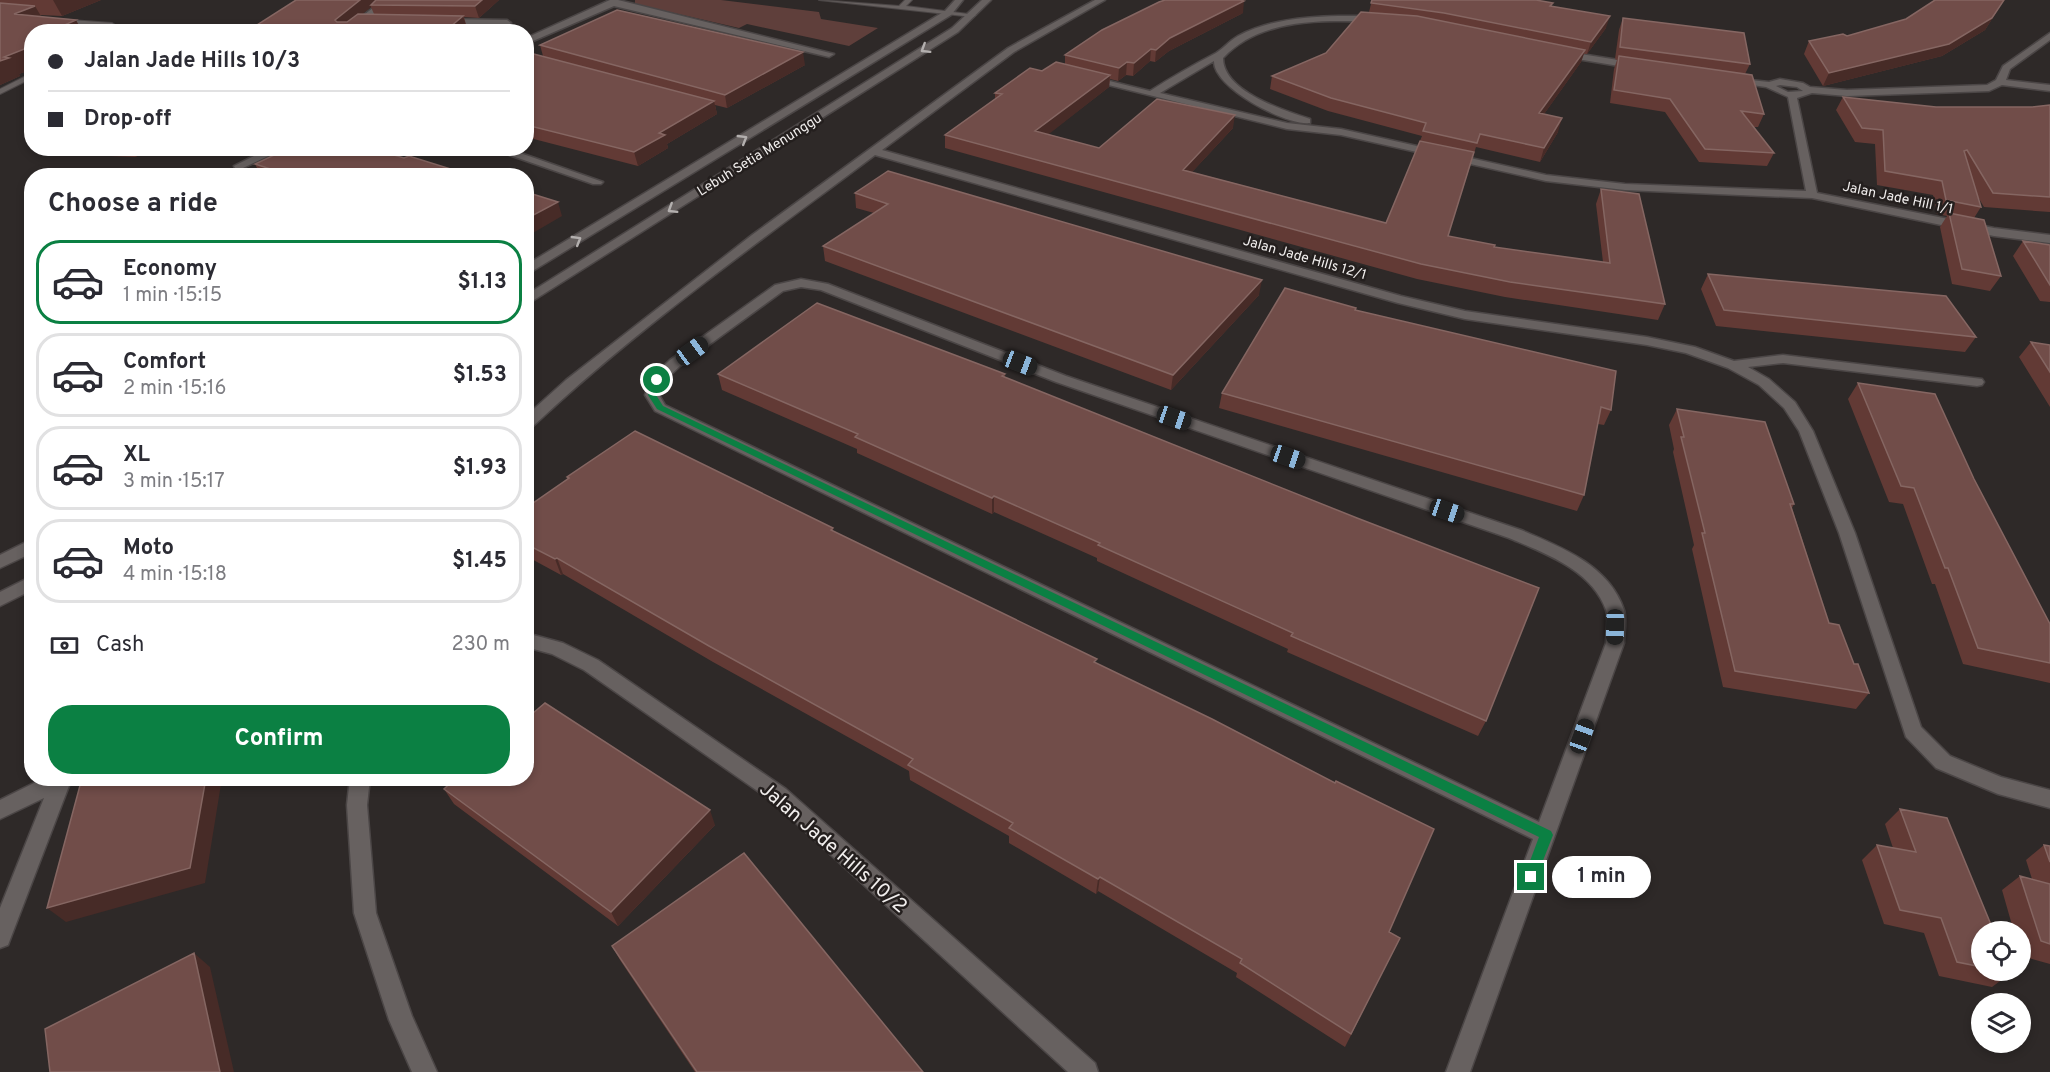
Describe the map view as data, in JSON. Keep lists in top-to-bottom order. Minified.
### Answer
{"streets":{"street":["Lebuh Setia Menunggu","Jalan Jade Hill 1/1","Jalan Jade Hills 12/1","Jalan Jade Hills 10/2"]},"page":{"banner":["Jalan Jade Hills 10/3","Drop-off"],"heading":"Choose a ride","list":[{"name":"Economy","note":"1 min · 15:15","value":"$1.13"},{"name":"Comfort","note":"2 min · 15:16","value":"$1.53"},{"name":"XL","note":"3 min · 15:17","value":"$1.93"},{"name":"Moto","note":"4 min · 15:18","value":"$1.45"}],"pay":["Cash","230 m"],"buttons":"Confirm","bubble":"1 min"}}
